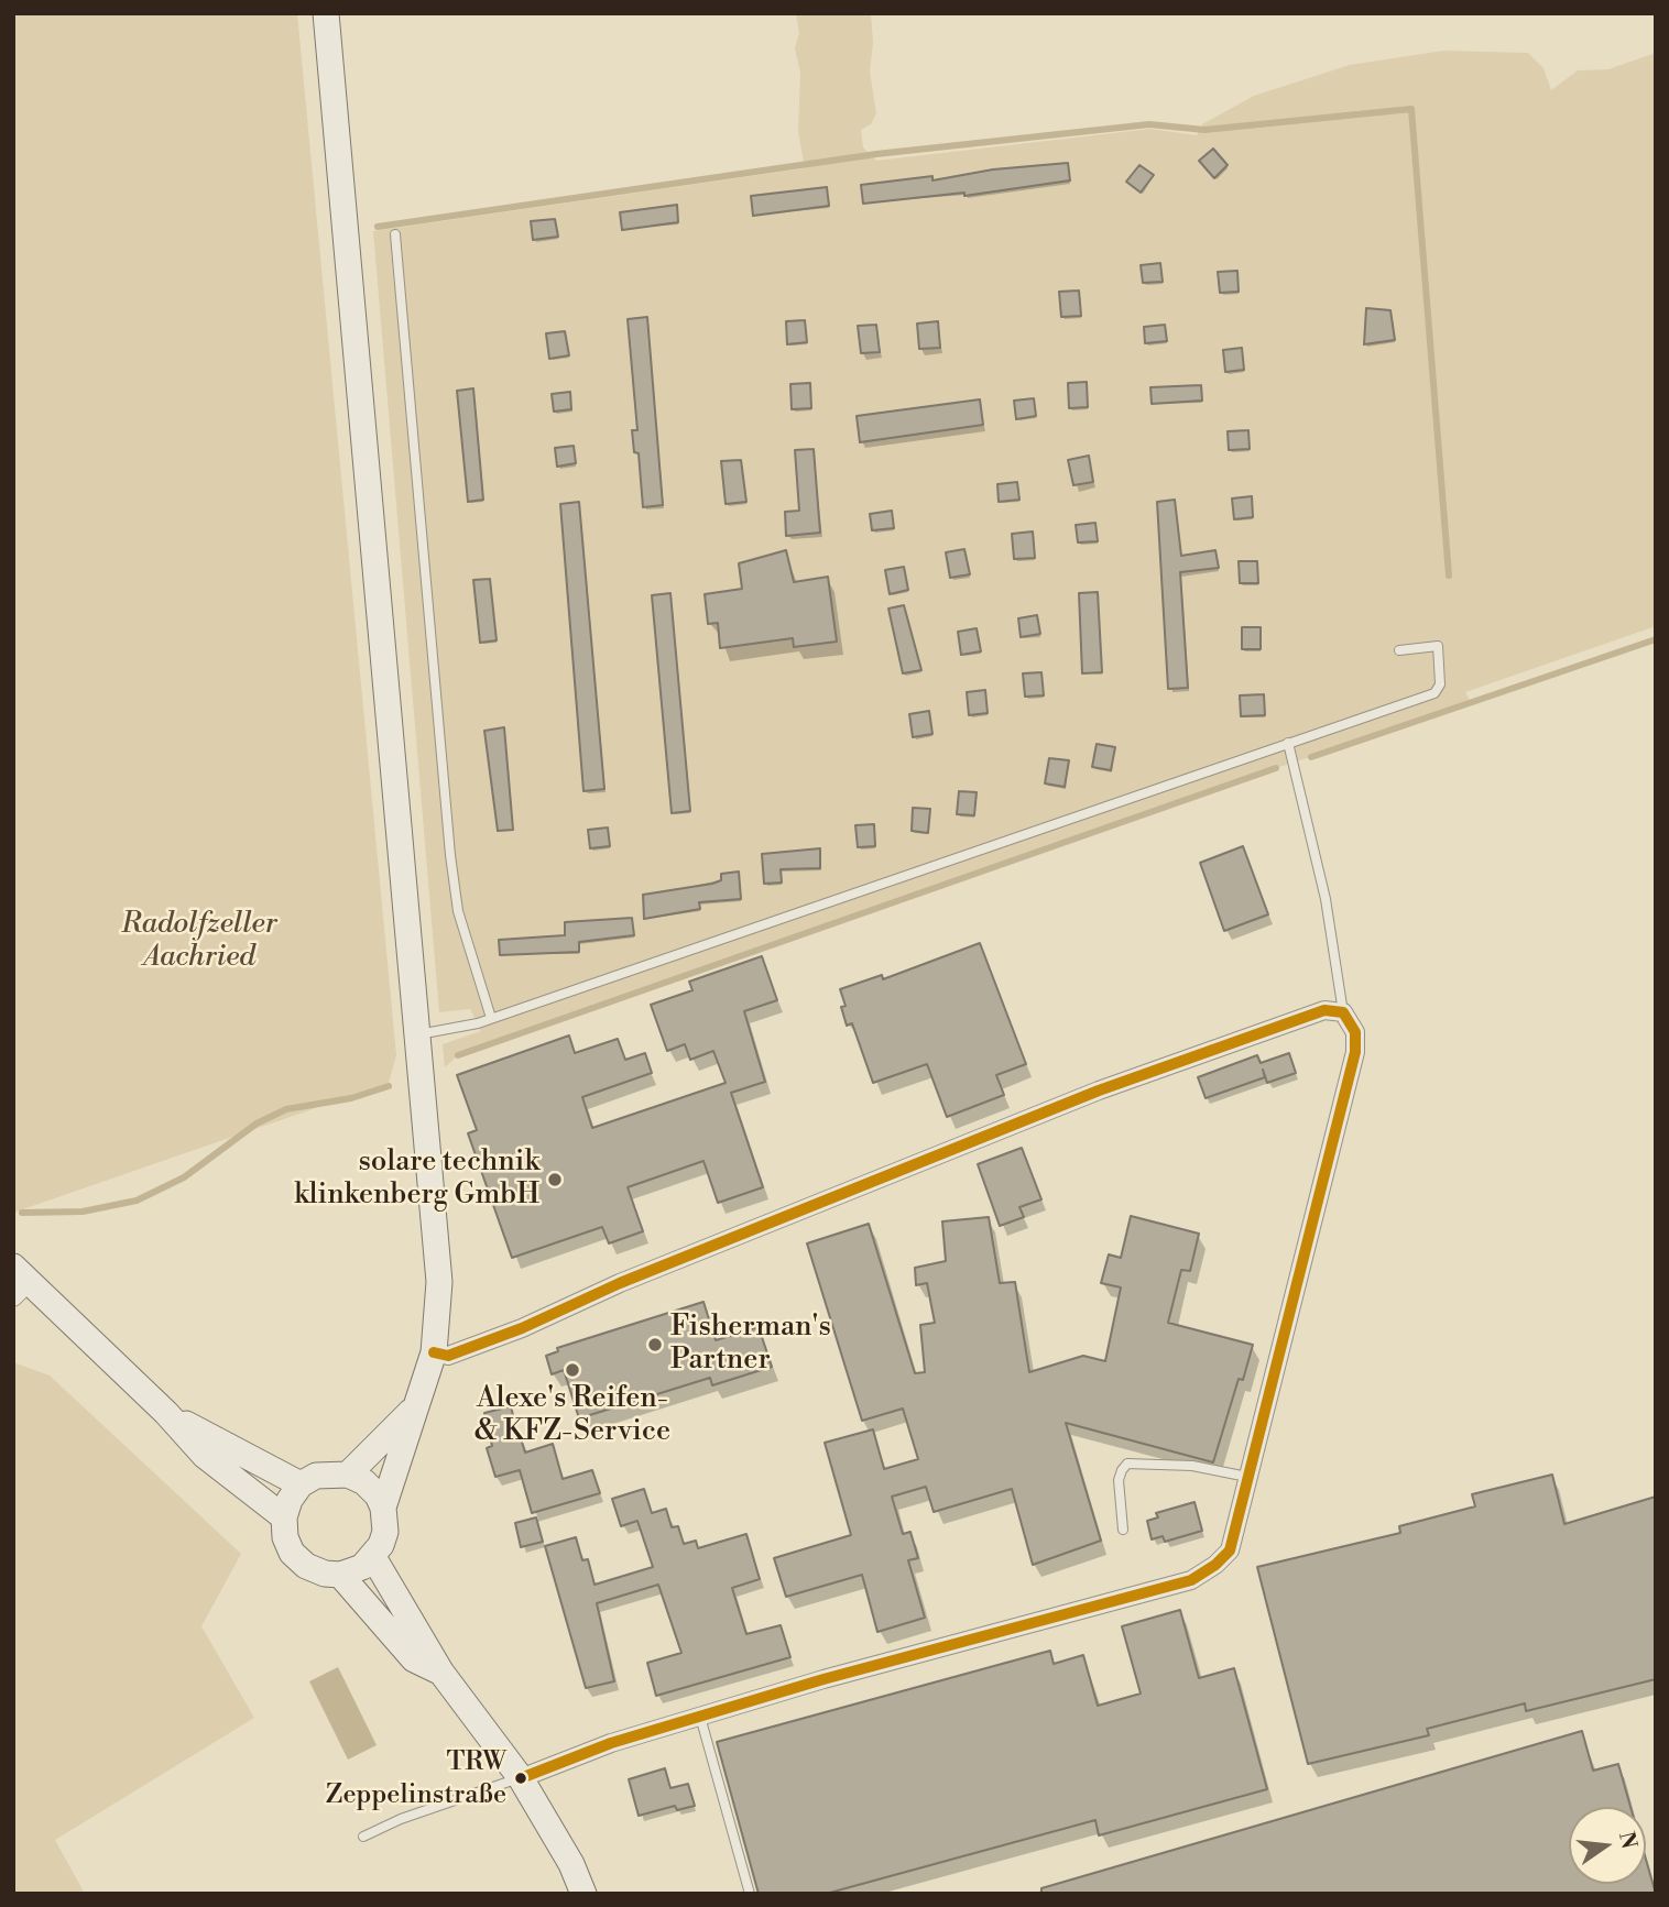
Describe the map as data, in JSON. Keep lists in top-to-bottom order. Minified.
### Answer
{"parks":["Radolfzeller Aachried"],"places":["solare technik klinkenberg GmbH","Fisherman's Partner","Alexe's Reifen- & KFZ-Service","TRW Zeppelinstraße"],"north":"right"}
